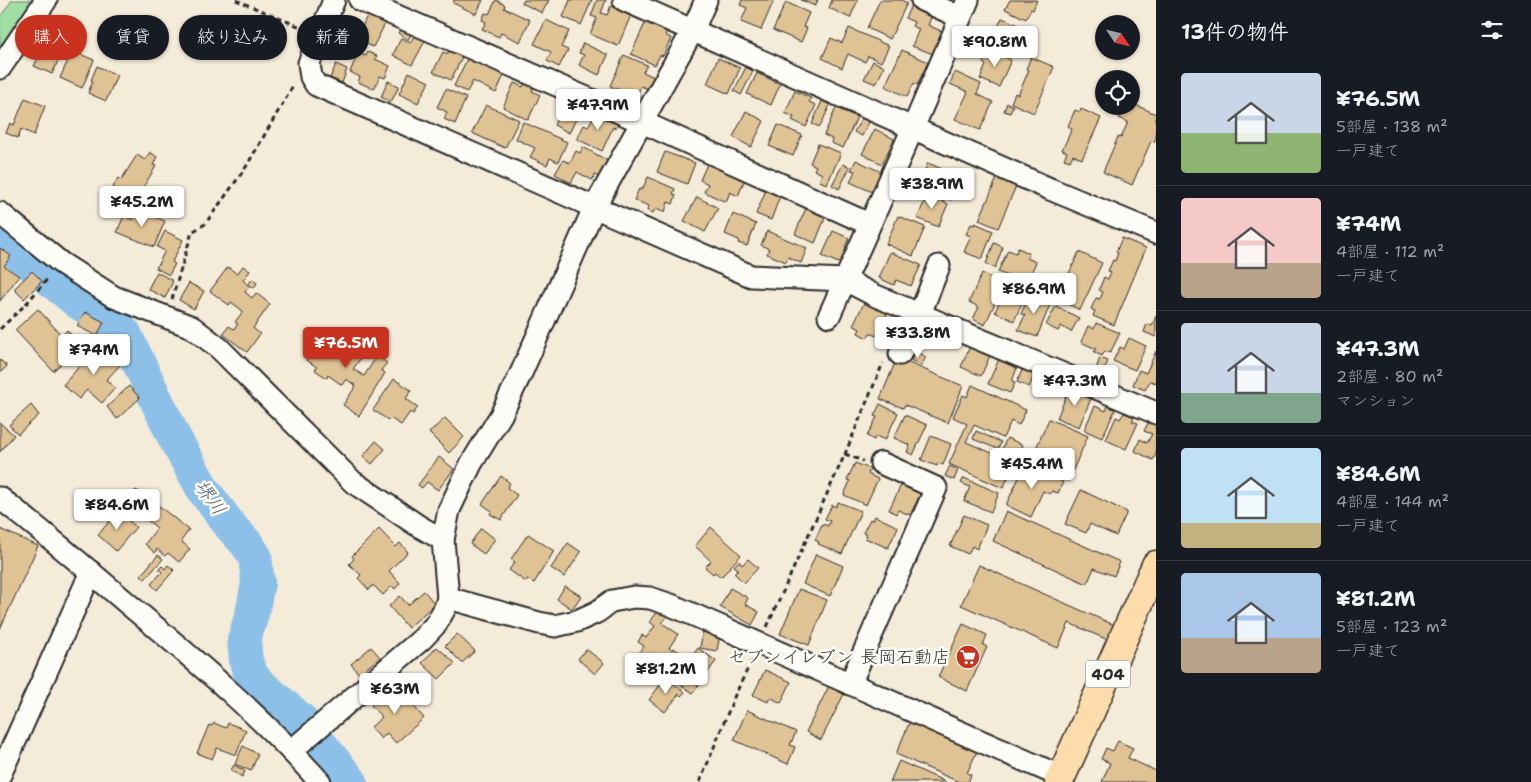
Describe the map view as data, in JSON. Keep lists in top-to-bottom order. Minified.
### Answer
{"streets":{"highway":["404"]},"water":["堺川"],"places":{"supermarket":["セブンイレブン 長岡石動店"]},"north":"bottom right","page":{"heading":"13件の物件","chip":["購入","賃貸","絞り込み","新着"],"price":["¥90.8M","¥47.9M","¥38.9M","¥45.2M","¥86.9M","¥33.8M","¥76.5M","¥74M","¥47.3M","¥45.4M","¥84.6M","¥81.2M","¥63M"],"list":[{"name":"¥76.5M","note":"5部屋 · 138 m² · 一戸建て"},{"name":"¥74M","note":"4部屋 · 112 m² · 一戸建て"},{"name":"¥47.3M","note":"2部屋 · 80 m² · マンション"},{"name":"¥84.6M","note":"4部屋 · 144 m² · 一戸建て"},{"name":"¥81.2M","note":"5部屋 · 123 m² · 一戸建て"}]}}
